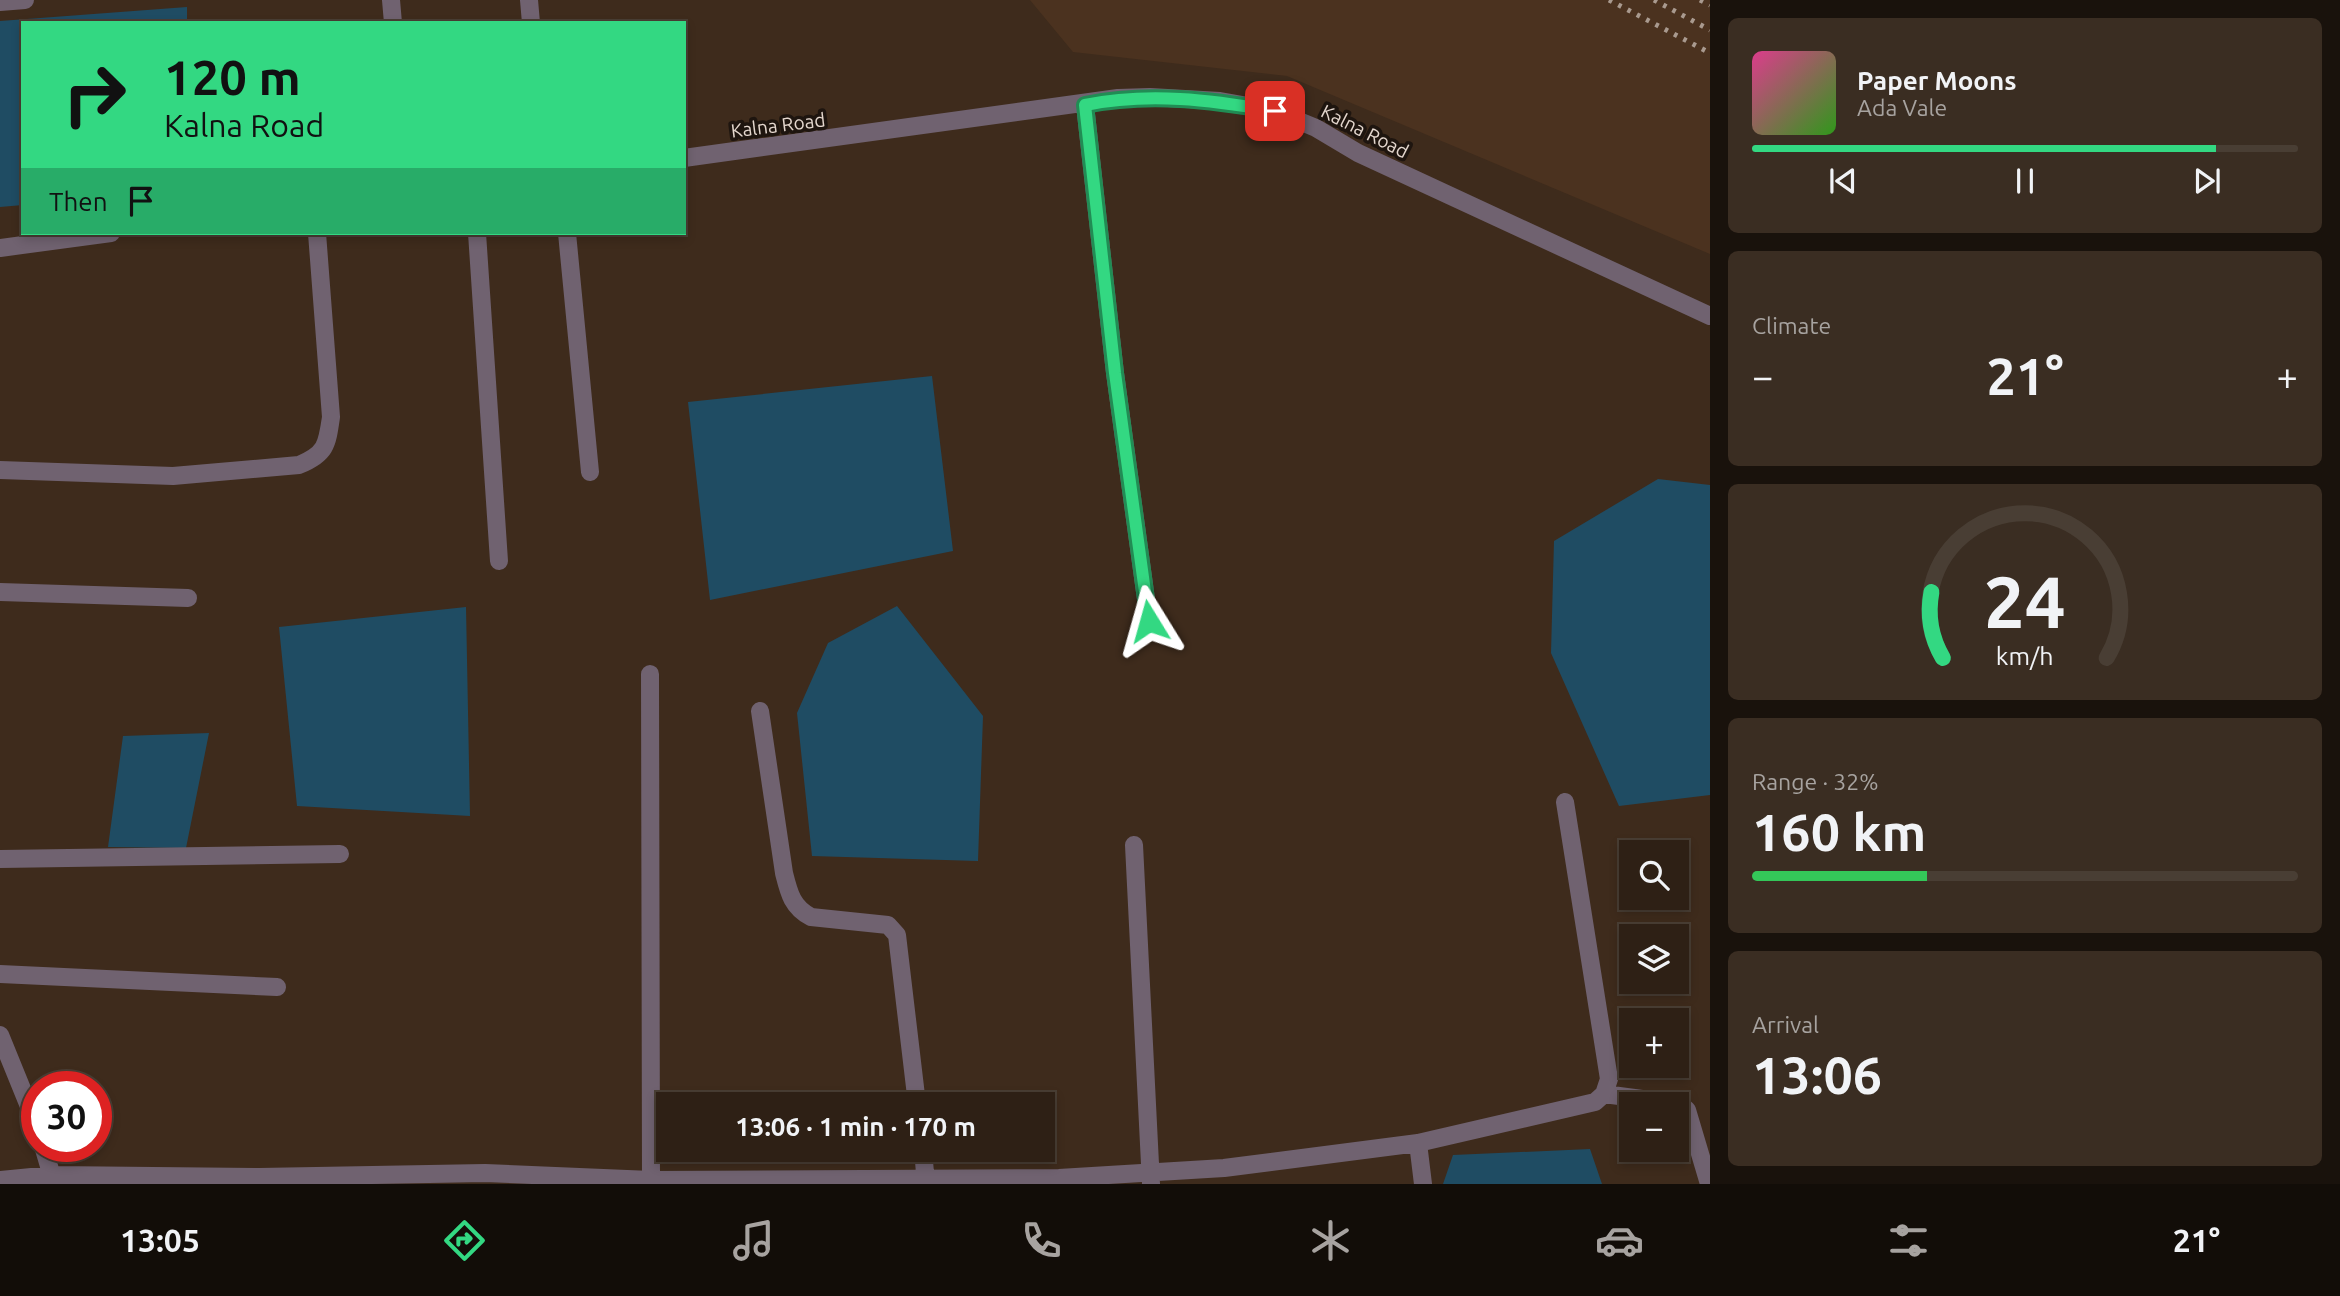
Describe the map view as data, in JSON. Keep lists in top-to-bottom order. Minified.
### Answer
{"streets":{"street":["Kalna Road"]},"page":{"turn":["120 m","Kalna Road"],"song":["Paper Moons","Ada Vale"],"then":"Then","tile":["Climate",["Range · 32%","160 km"],["Arrival","13:06"]],"heat":["−","21°","+"],"map_buttons":["+","−"],"limit":"30","trip":"13:06 · 1 min · 170 m","tabs":["13:05","21°"],"gauge":["24","km/h"]}}
